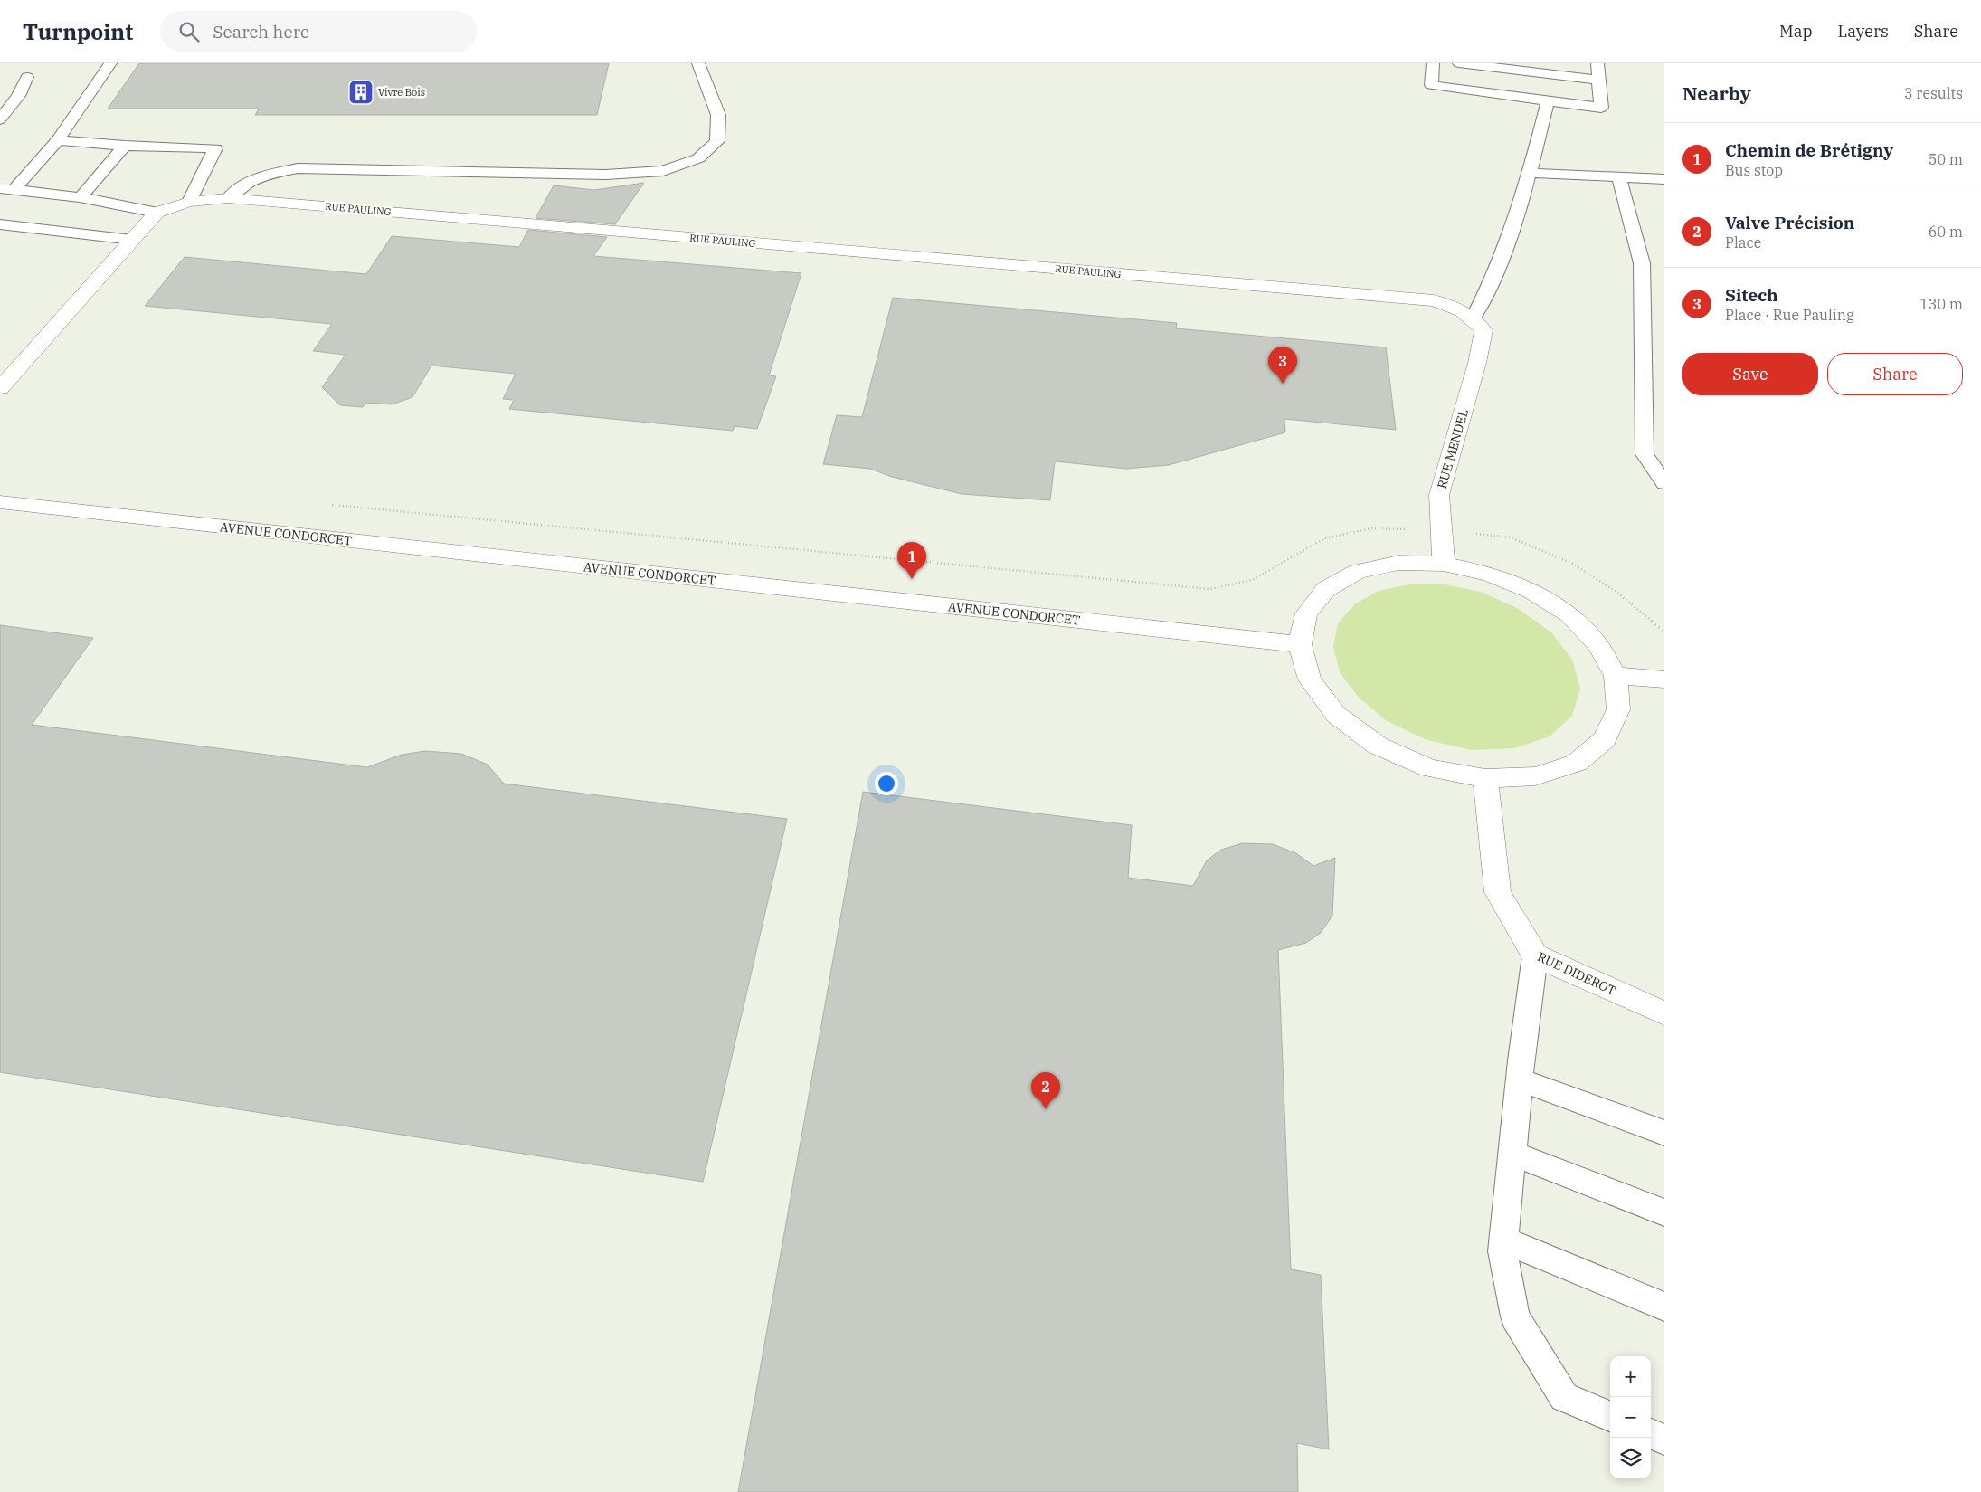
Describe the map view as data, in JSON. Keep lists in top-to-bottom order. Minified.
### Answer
{"streets":{"street":["RUE PAULING","RUE MENDEL","AVENUE CONDORCET","RUE DIDEROT"]},"crossings":[["RUE PAULING","RUE MENDEL"]],"places":{"building":["Vivre Bois"]},"page":{"header":"Turnpoint","search":"Search here","nav":["Map","Layers","Share"],"heading":["Nearby","3 results"],"list":[{"mark":"1","name":"Chemin de Brétigny","note":"Bus stop","value":"50 m"},{"mark":"2","name":"Valve Précision","note":"Place","value":"60 m"},{"mark":"3","name":"Sitech","note":"Place · Rue Pauling","value":"130 m"}],"buttons":["Save","Share"],"pins":["3","1","2"],"map_buttons":["+","−"]}}
